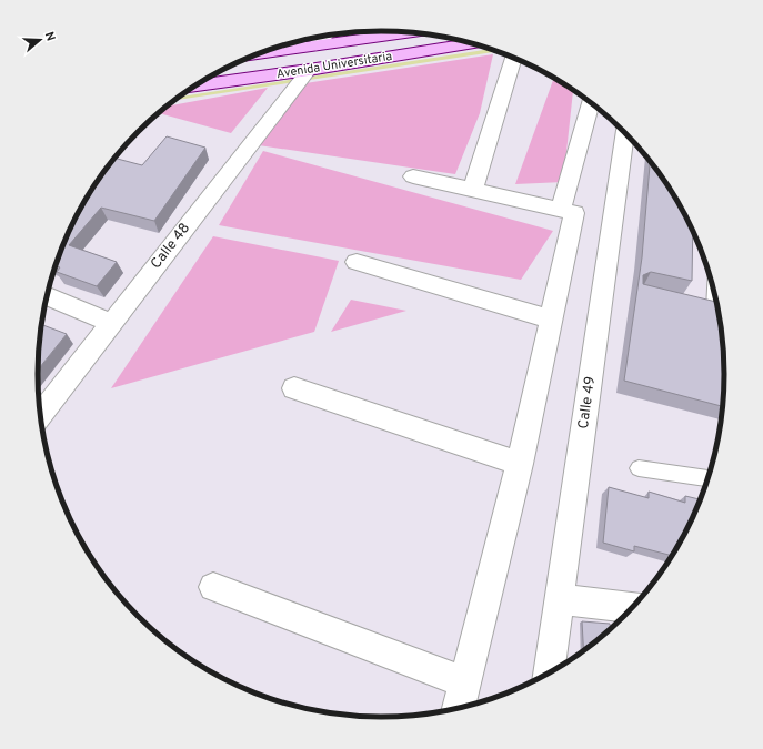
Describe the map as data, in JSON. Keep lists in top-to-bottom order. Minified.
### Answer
{"streets":{"main road":["Avenida Universitaria"],"street":["Calle 48","Calle 49"]},"crossings":[["Avenida Universitaria","Calle 48"]],"north":"right"}
